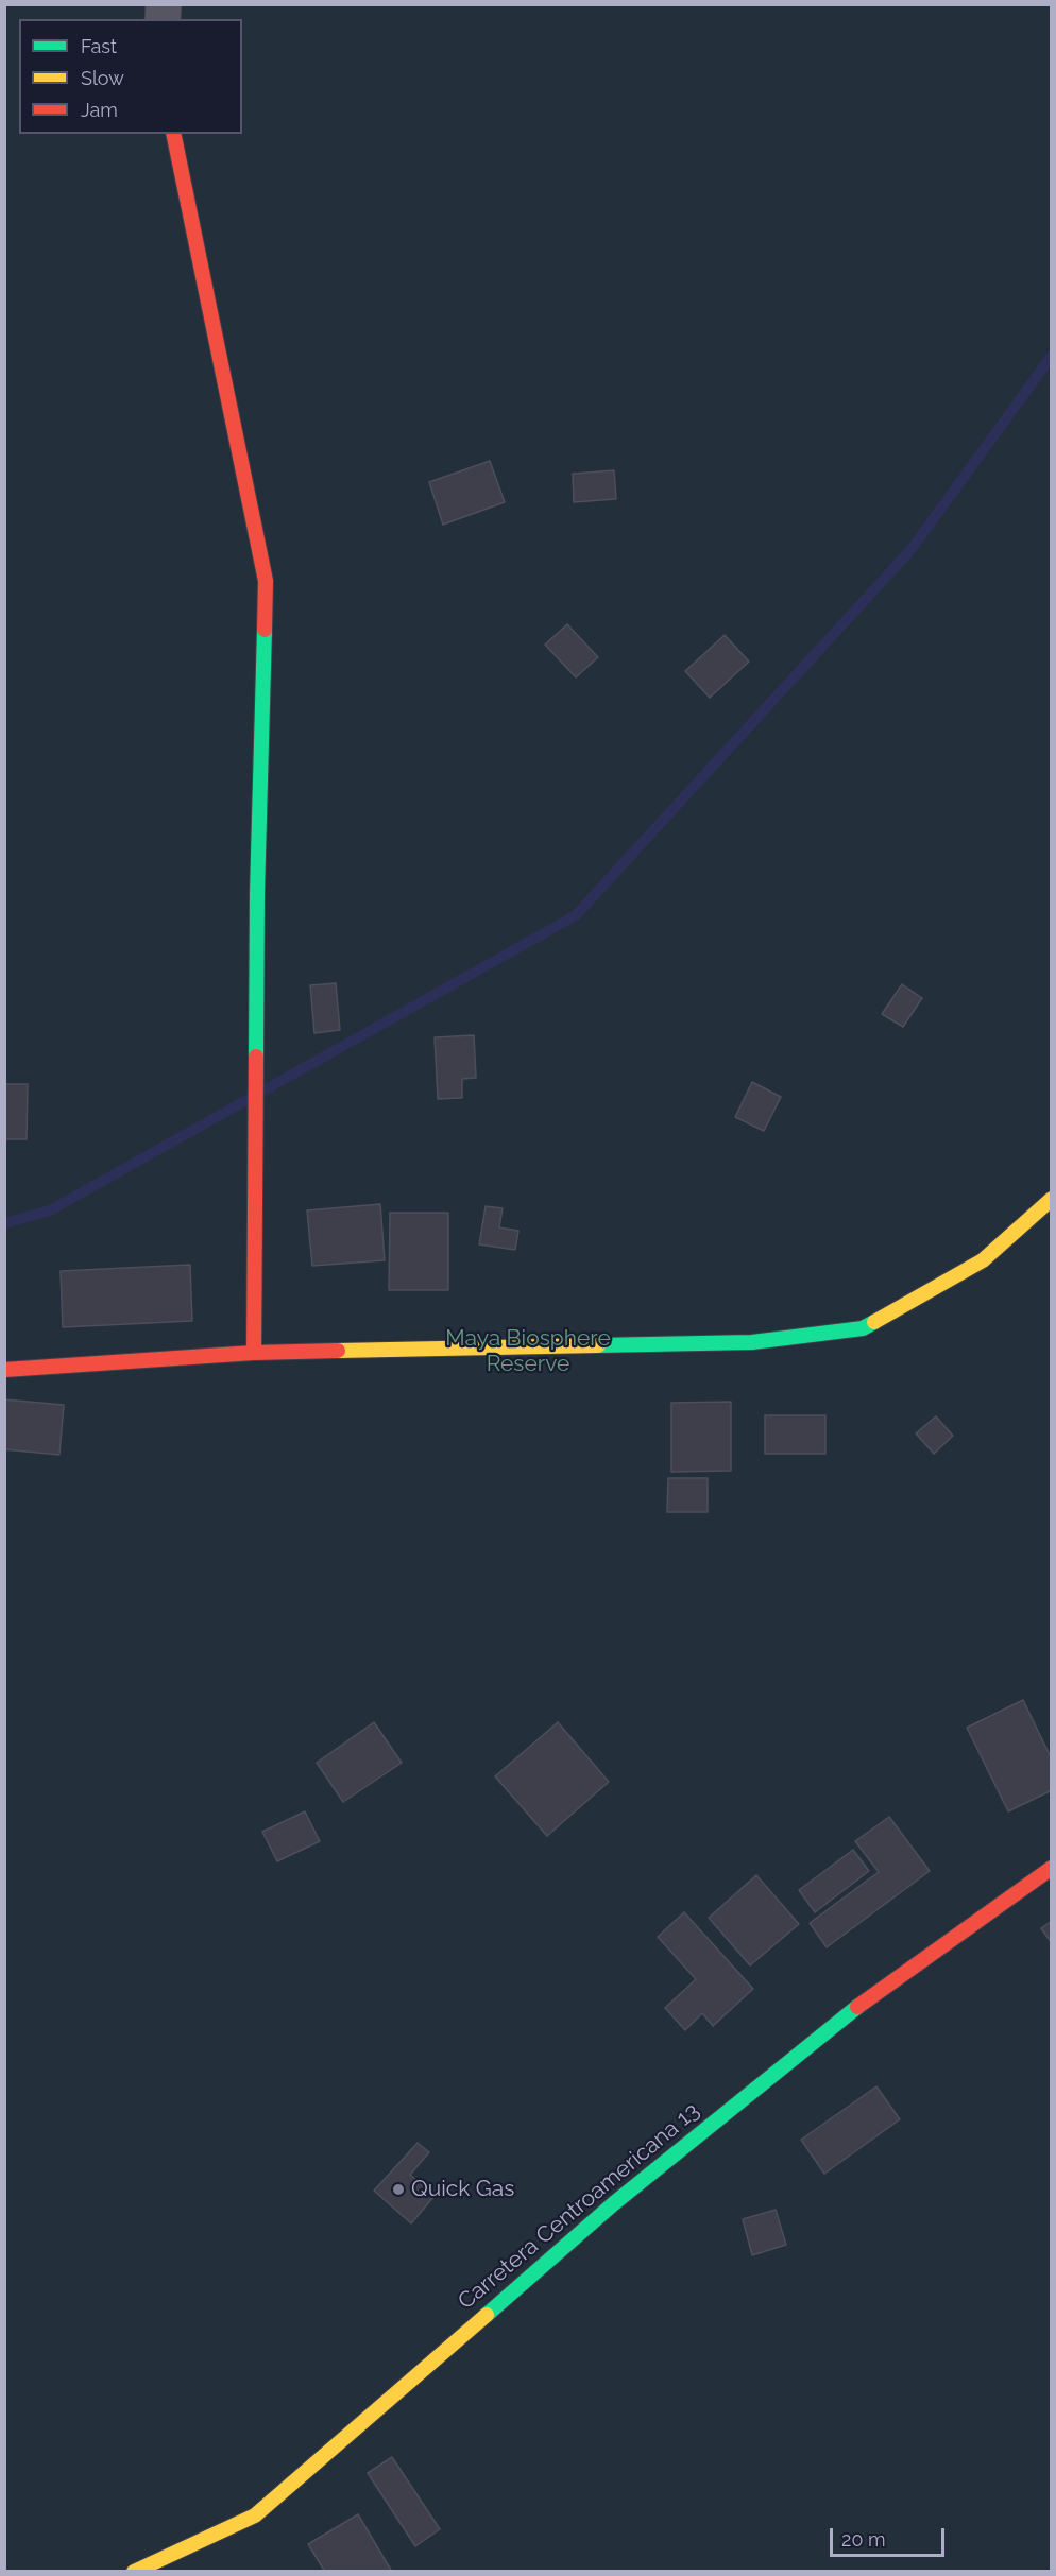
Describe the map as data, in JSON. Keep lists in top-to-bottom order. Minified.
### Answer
{"streets":{"main road":["Carretera Centroamericana 13"]},"parks":["Maya Biosphere Reserve"],"places":["Quick Gas"],"legend":["Fast","Slow","Jam"],"scale_bar":"20 m"}
